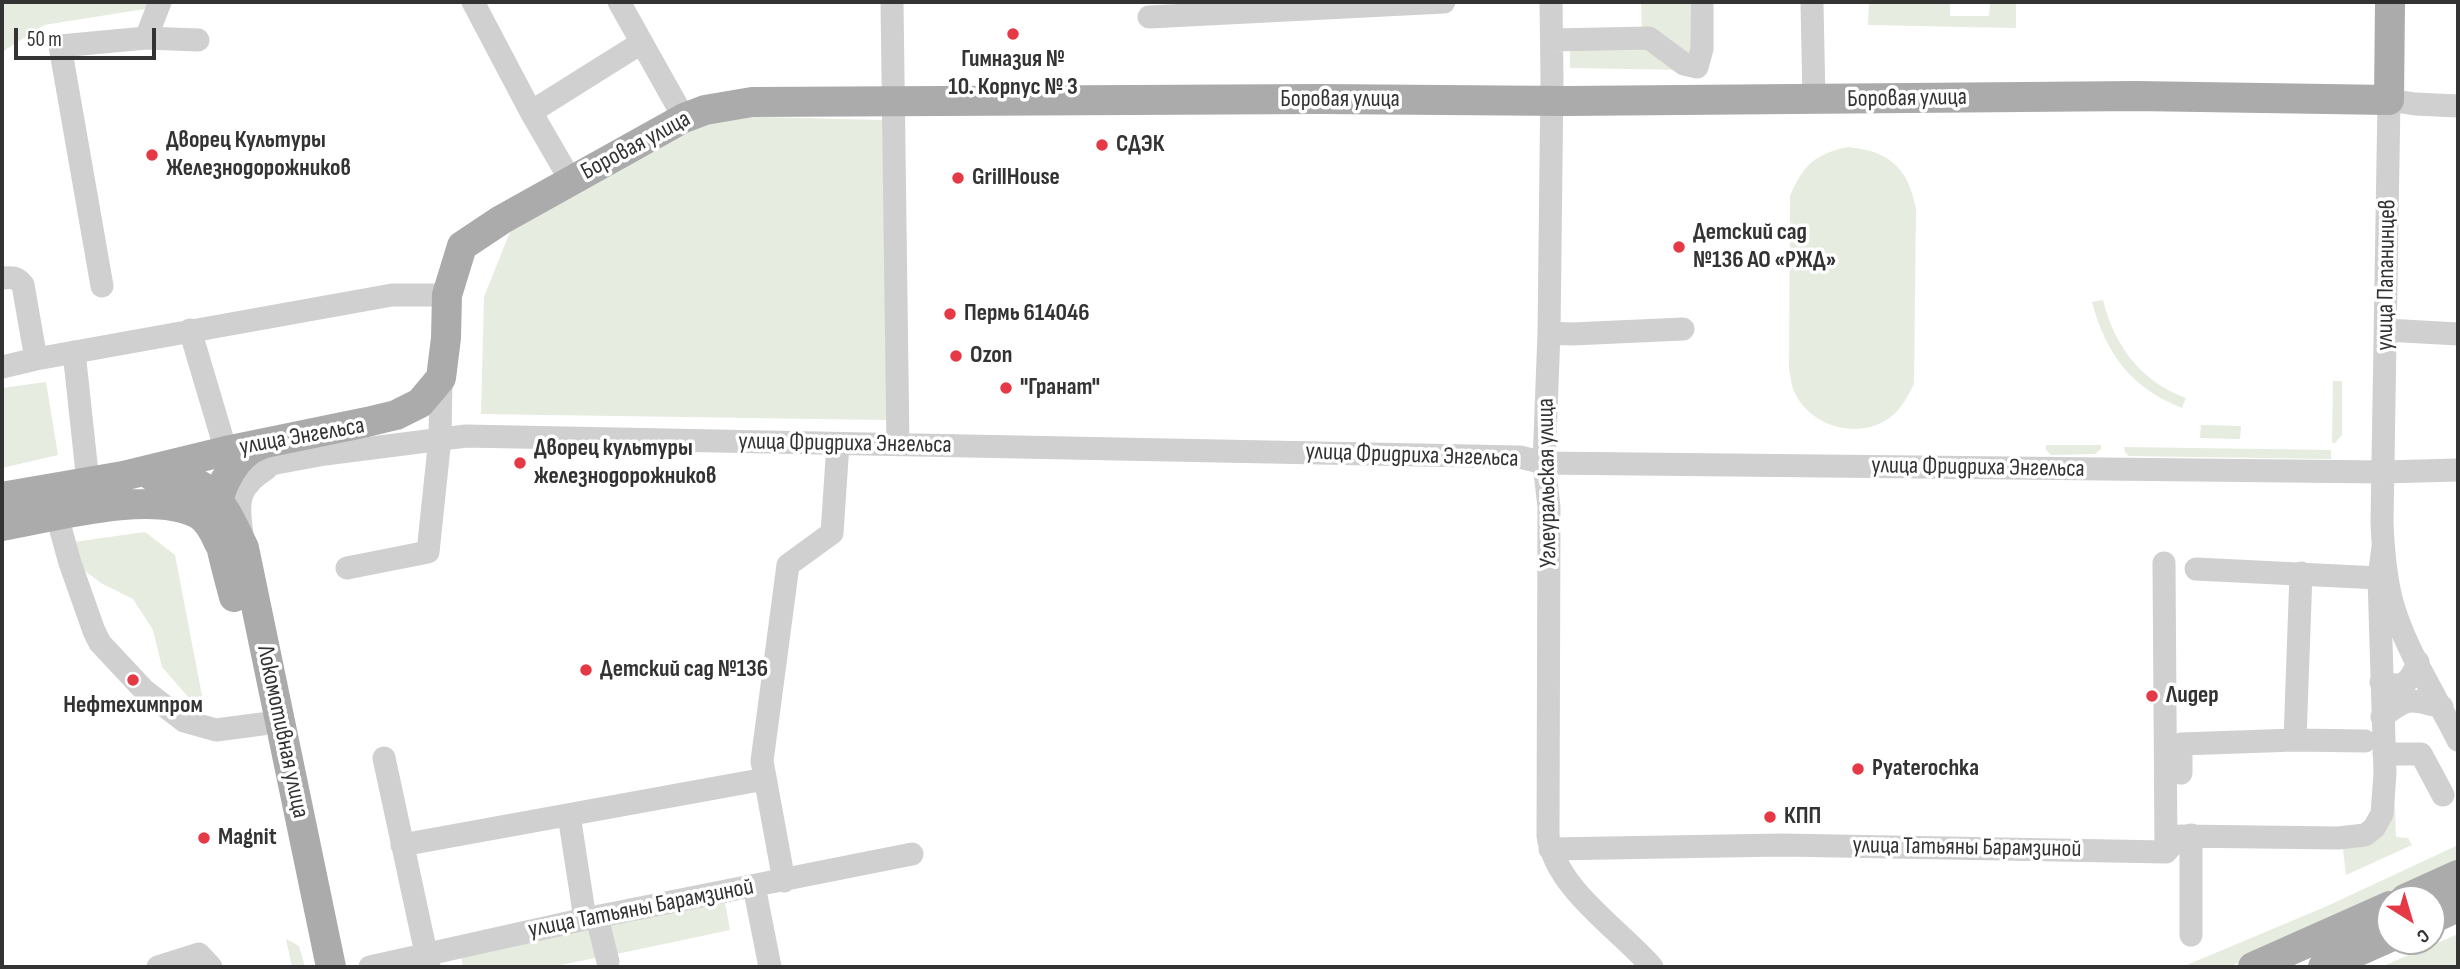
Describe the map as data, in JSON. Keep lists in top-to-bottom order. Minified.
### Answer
{"streets":{"main road":["Боровая улица","улица Папанинцев","улица Энгельса","Локомотивная улица"],"street":["улица Фридриха Энгельса","Углеуральская улица","улица Татьяны Барамзиной"]},"crossings":[["Боровая улица","улица Папанинцев"],["Боровая улица","улица Энгельса"],["Боровая улица","улица Фридриха Энгельса"],["Боровая улица","Углеуральская улица"],["улица Папанинцев","улица Фридриха Энгельса"],["улица Папанинцев","улица Татьяны Барамзиной"],["улица Энгельса","улица Фридриха Энгельса"],["улица Энгельса","Локомотивная улица"],["улица Фридриха Энгельса","Углеуральская улица"],["Углеуральская улица","улица Татьяны Барамзиной"]],"places":["Гимназия № 10. Корпус № 3","СДЭК","Дворец Культуры Железнодорожников","GrillHouse","Детский сад №136 АО «РЖД»","Пермь 614046","Ozon","\"Гранат\"","Дворец культуры железнодорожников","Детский сад №136","Нефтехимпром","Лидер","Pyaterochka","КПП","Magnit"],"scale_bar":"50 m","north":"bottom right"}
